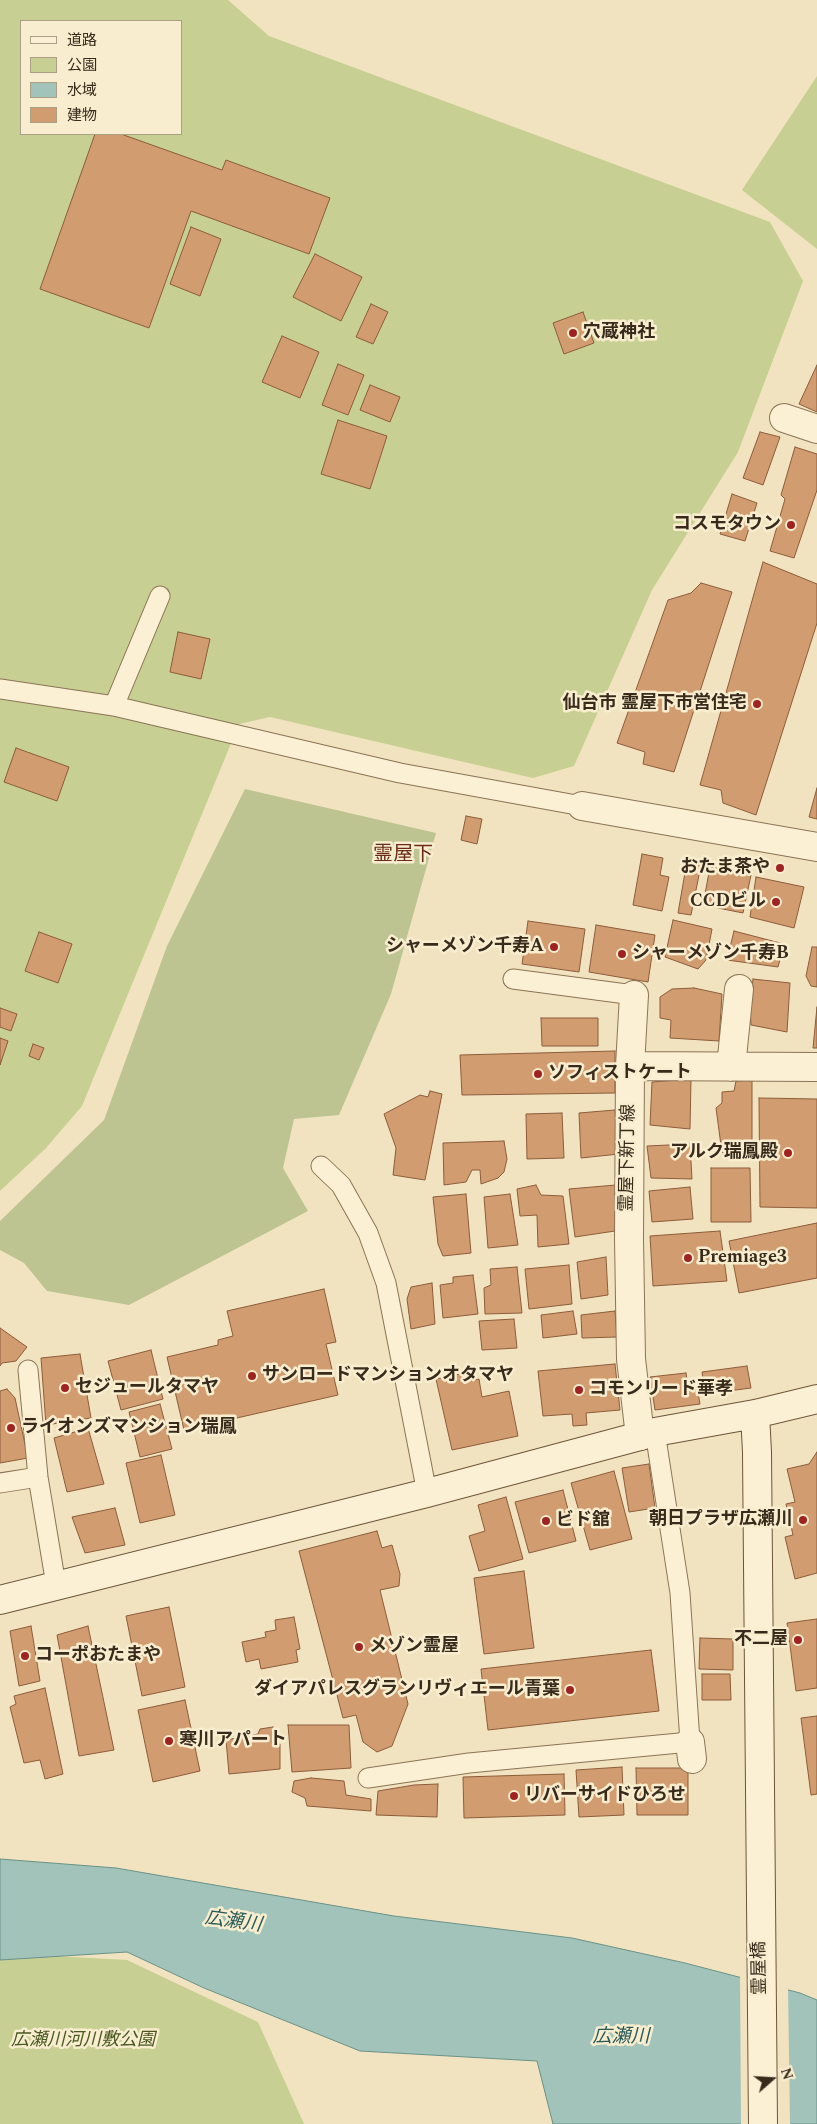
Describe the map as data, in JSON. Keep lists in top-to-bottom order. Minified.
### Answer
{"streets":{"street":["霊屋下新丁線","霊屋橋"]},"districts":["霊屋下"],"water":["広瀬川"],"parks":["広瀬川河川敷公園"],"places":["穴蔵神社","コスモタウン","仙台市 霊屋下市営住宅","おたま茶や","CCDビル","シャーメゾン千寿A","シャーメゾン千寿B","ソフィストケート","アルク瑞鳳殿","Premiage3","サンロードマンションオタマヤ","セジュールタマヤ","コモンリード華孝","ライオンズマンション瑞鳳","朝日プラザ広瀬川","ビド舘","不二屋","メゾン霊屋","コーポおたまや","ダイアパレスグランリヴィエール青葉","寒川アパート","リバーサイドひろせ"],"legend":["道路","公園","水域","建物"],"north":"right"}
